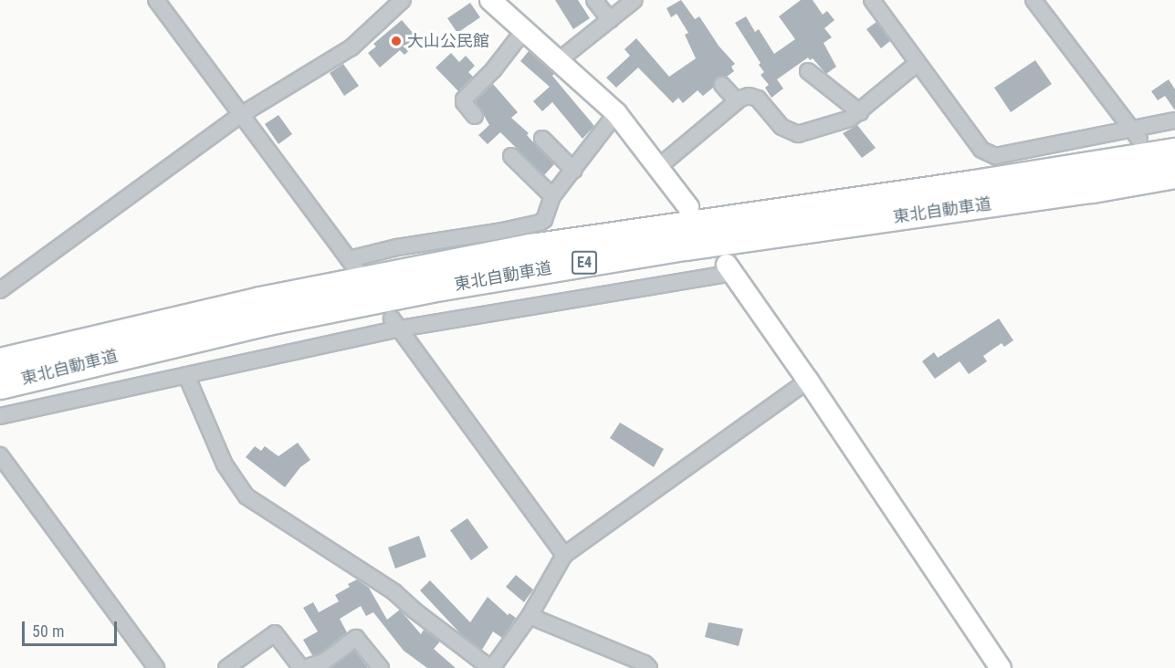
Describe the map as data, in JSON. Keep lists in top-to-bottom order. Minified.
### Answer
{"streets":{"highway":["東北自動車道","E4"]},"places":["大山公民館"],"scale_bar":"50 m"}
